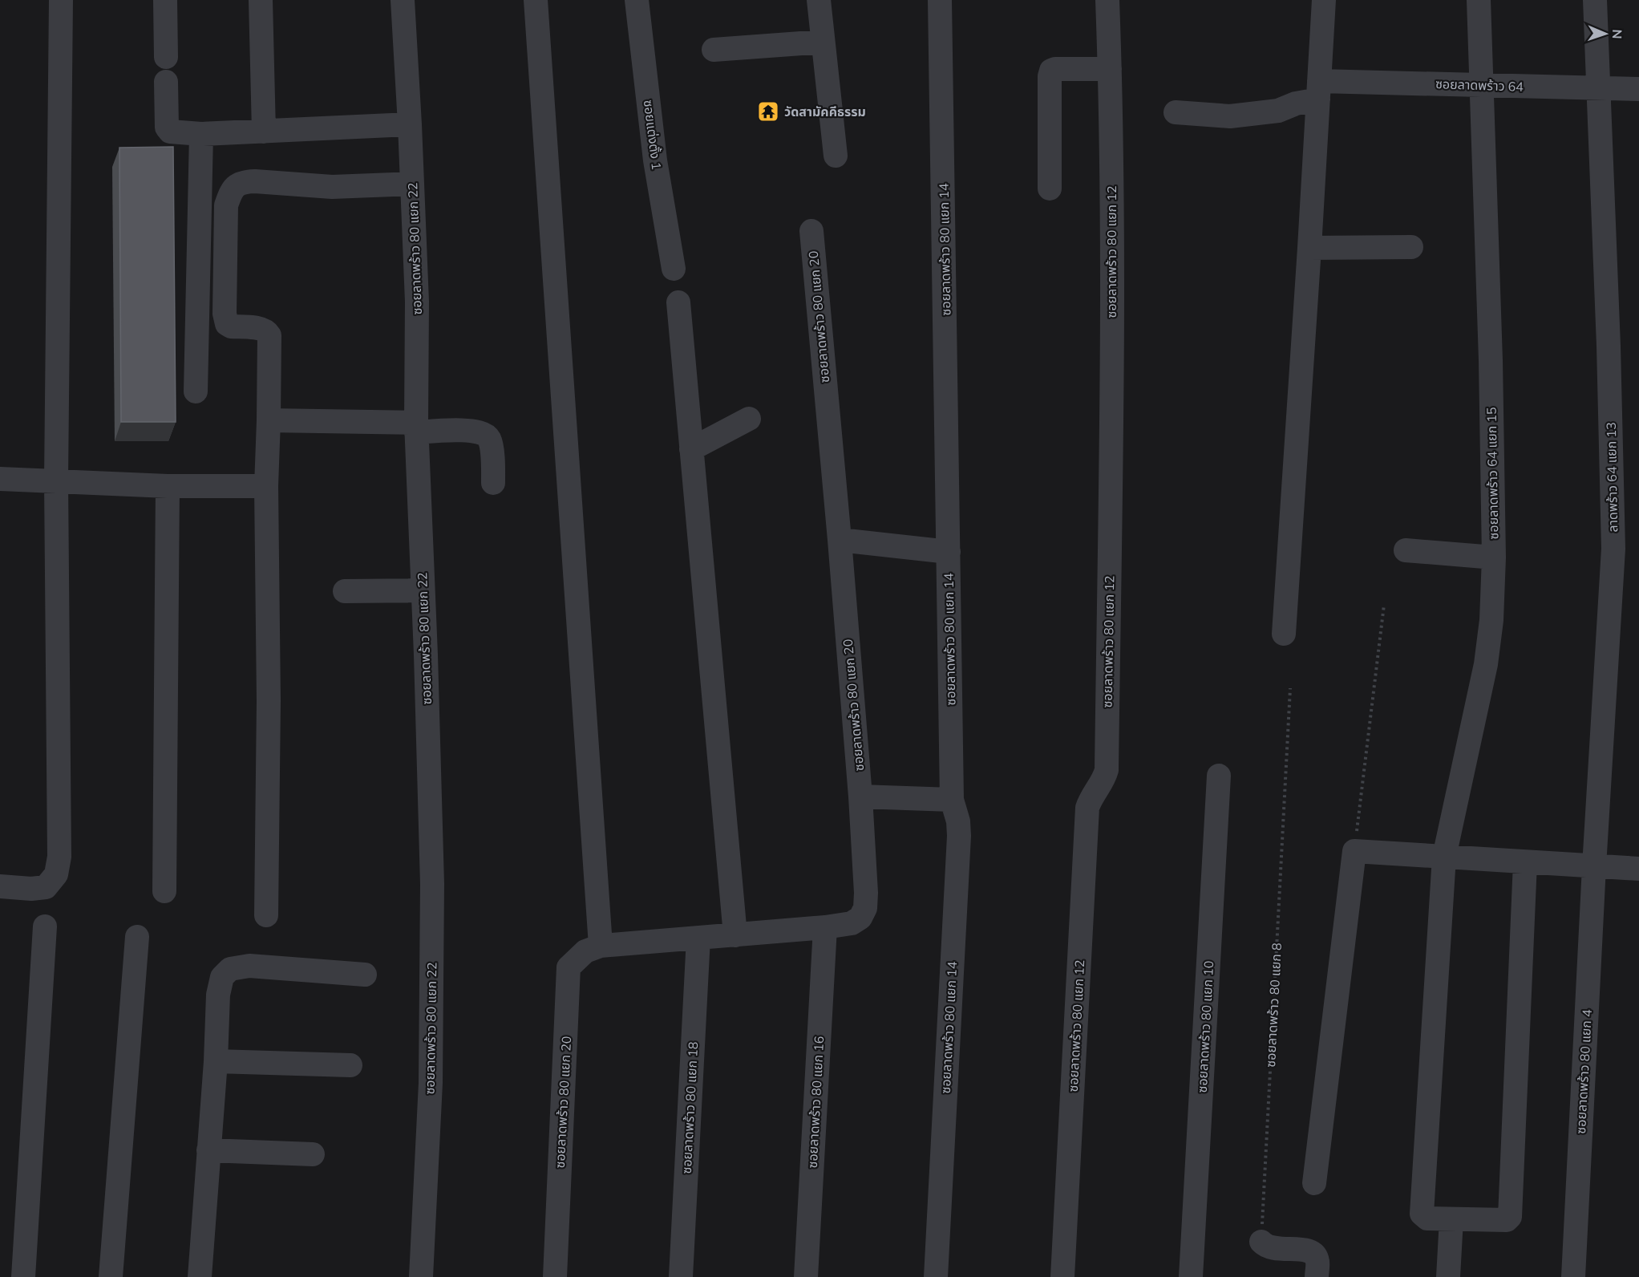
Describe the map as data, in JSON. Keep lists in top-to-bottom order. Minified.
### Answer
{"streets":{"street":["ซอยลาดพร้าว 64","ซอยแต่งตั้ง 1","ซอยลาดพร้าว 80 แยก 22","ซอยลาดพร้าว 80 แยก 14","ซอยลาดพร้าว 80 แยก 12","ซอยลาดพร้าว 80 แยก 20","ซอยลาดพร้าว 64 แยก 15","ลาดพร้าว 64 แยก 13","ซอยลาดพร้าว 80 แยก 10","ซอยลาดพร้าว 80 แยก 4","ซอยลาดพร้าว 80 แยก 16","ซอยลาดพร้าว 80 แยก 18"],"path":["ซอยลาดพร้าว 80 แยก 8"]},"crossings":[["ซอยลาดพร้าว 64","ซอยลาดพร้าว 64 แยก 15"],["ซอยลาดพร้าว 64","ลาดพร้าว 64 แยก 13"],["ซอยลาดพร้าว 80 แยก 20","ซอยลาดพร้าว 80 แยก 16"],["ซอยลาดพร้าว 80 แยก 20","ซอยลาดพร้าว 80 แยก 18"],["ลาดพร้าว 64 แยก 13","ซอยลาดพร้าว 80 แยก 4"]],"places":{"temple":["วัดสามัคคีธรรม"]},"north":"right"}
